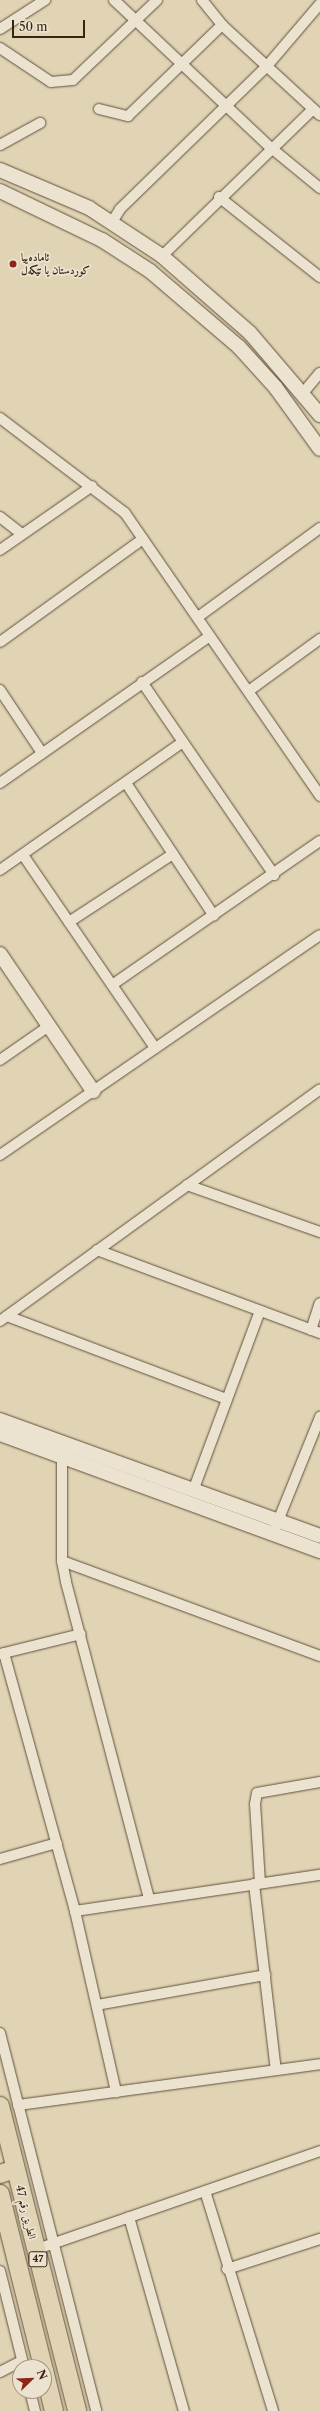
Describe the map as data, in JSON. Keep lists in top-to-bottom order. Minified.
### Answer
{"streets":{"highway":["الطريق رقم 47","47"]},"places":["ئامادەییا کوردستان یا تێکەل"],"scale_bar":"50 m","north":"top right"}
